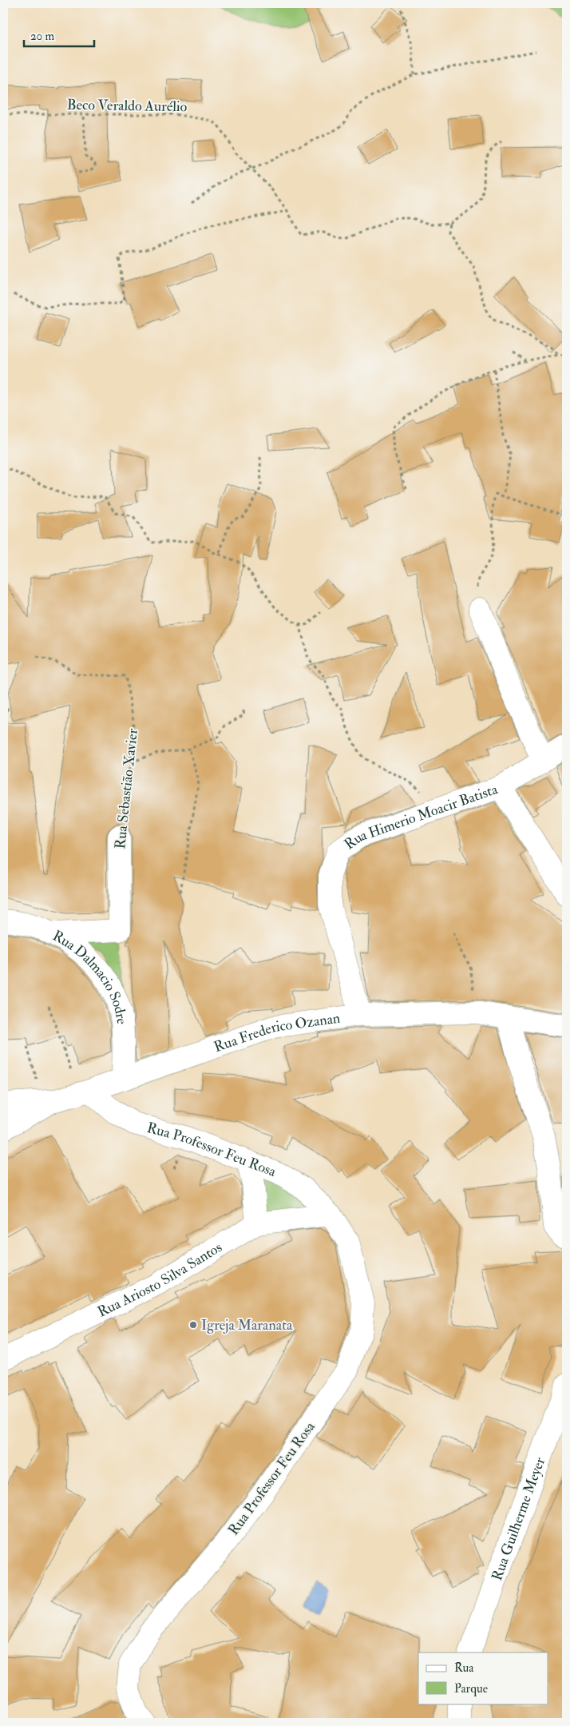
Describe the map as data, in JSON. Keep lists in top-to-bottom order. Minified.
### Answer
{"streets":{"street":["Rua Sebastião Xavier","Rua Himerio Moacir Batista","Rua Dalmacio Sodre","Rua Frederico Ozanan","Rua Professor Feu Rosa","Rua Ariosto Silva Santos","Rua Guilherme Meyer"],"path":["Beco Veraldo Aurélio"]},"crossings":[["Rua Sebastião Xavier","Rua Dalmacio Sodre"],["Rua Himerio Moacir Batista","Rua Frederico Ozanan"],["Rua Dalmacio Sodre","Rua Frederico Ozanan"],["Rua Frederico Ozanan","Rua Professor Feu Rosa"]],"places":["Igreja Maranata"],"legend":["Rua","Parque"],"scale_bar":"20 m"}
